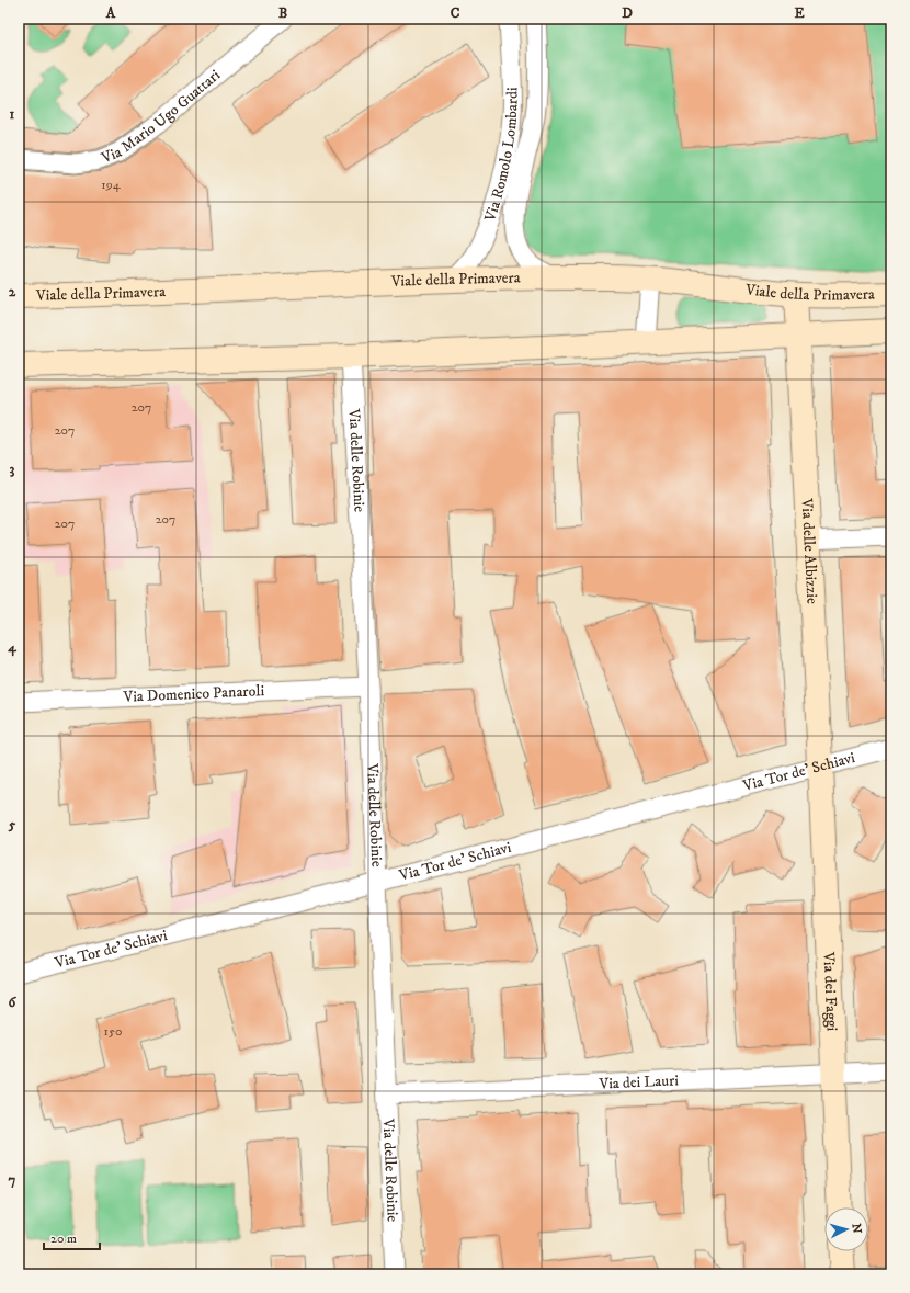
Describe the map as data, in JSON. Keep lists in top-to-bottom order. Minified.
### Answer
{"streets":{"main road":["Viale della Primavera","Via delle Albizzie","Via dei Faggi"],"street":["Via Mario Ugo Guattari","Via Romolo Lombardi","Via delle Robinie","Via Domenico Panaroli","Via Tor de' Schiavi","Via dei Lauri"]},"crossings":[["Via Romolo Lombardi","Viale della Primavera"],["Viale della Primavera","Via delle Albizzie"],["Via delle Robinie","Via Domenico Panaroli"],["Via delle Robinie","Via Tor de' Schiavi"],["Via delle Robinie","Via dei Lauri"],["Via delle Albizzie","Via Tor de' Schiavi"],["Via delle Albizzie","Via dei Faggi"],["Via Tor de' Schiavi","Via dei Faggi"],["Via dei Faggi","Via dei Lauri"]],"house_numbers":["194","207","207","207","207","150"],"scale_bar":"20 m","north":"right","grid":{"columns":["A","B","C","D","E"],"rows":["1","2","3","4","5","6","7"]}}
